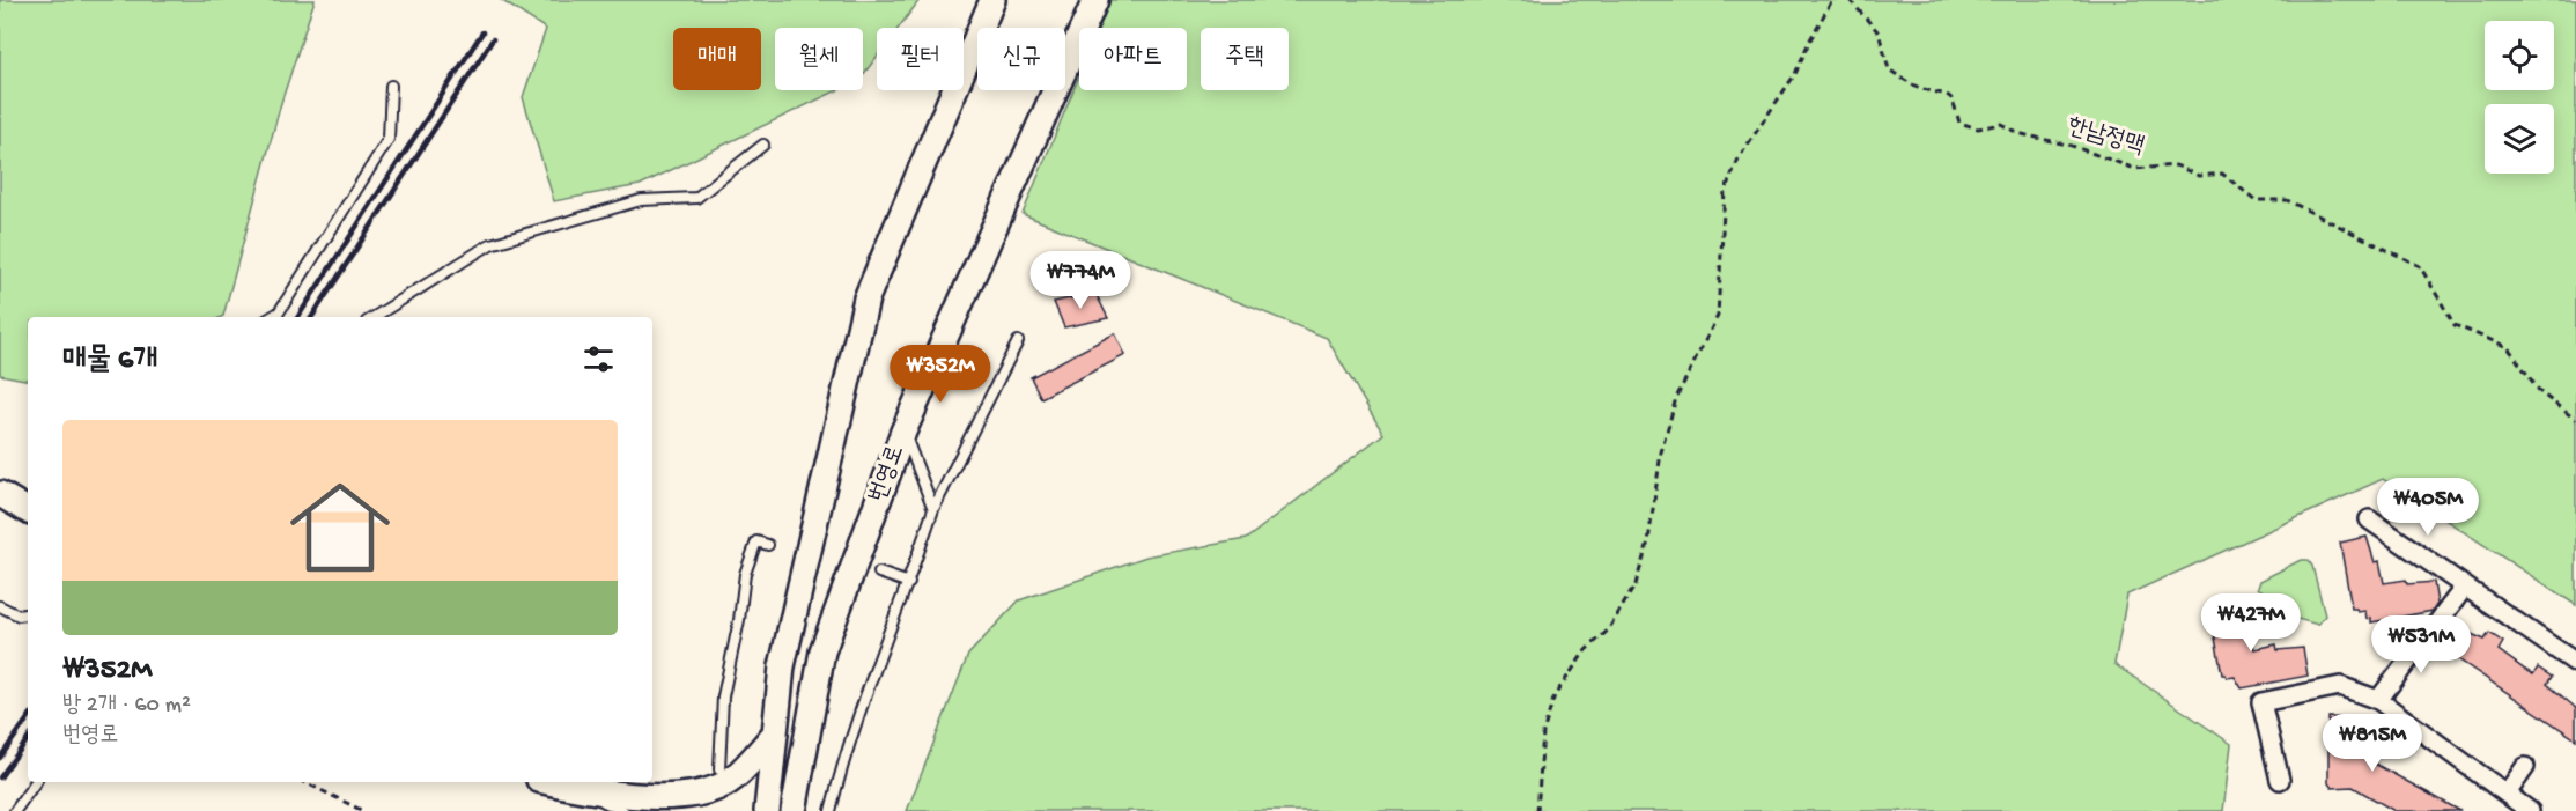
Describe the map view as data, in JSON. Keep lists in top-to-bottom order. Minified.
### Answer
{"streets":{"street":["번영로"],"path":["한남정맥"]},"page":{"chip":["매매","월세","필터","신규","아파트","주택"],"price":["₩774M","₩352M","₩405M","₩427M","₩531M","₩815M"],"heading":"매물 6개","list":[{"name":"₩352M","note":"방 2개 · 60 m² · 번영로"}]}}
